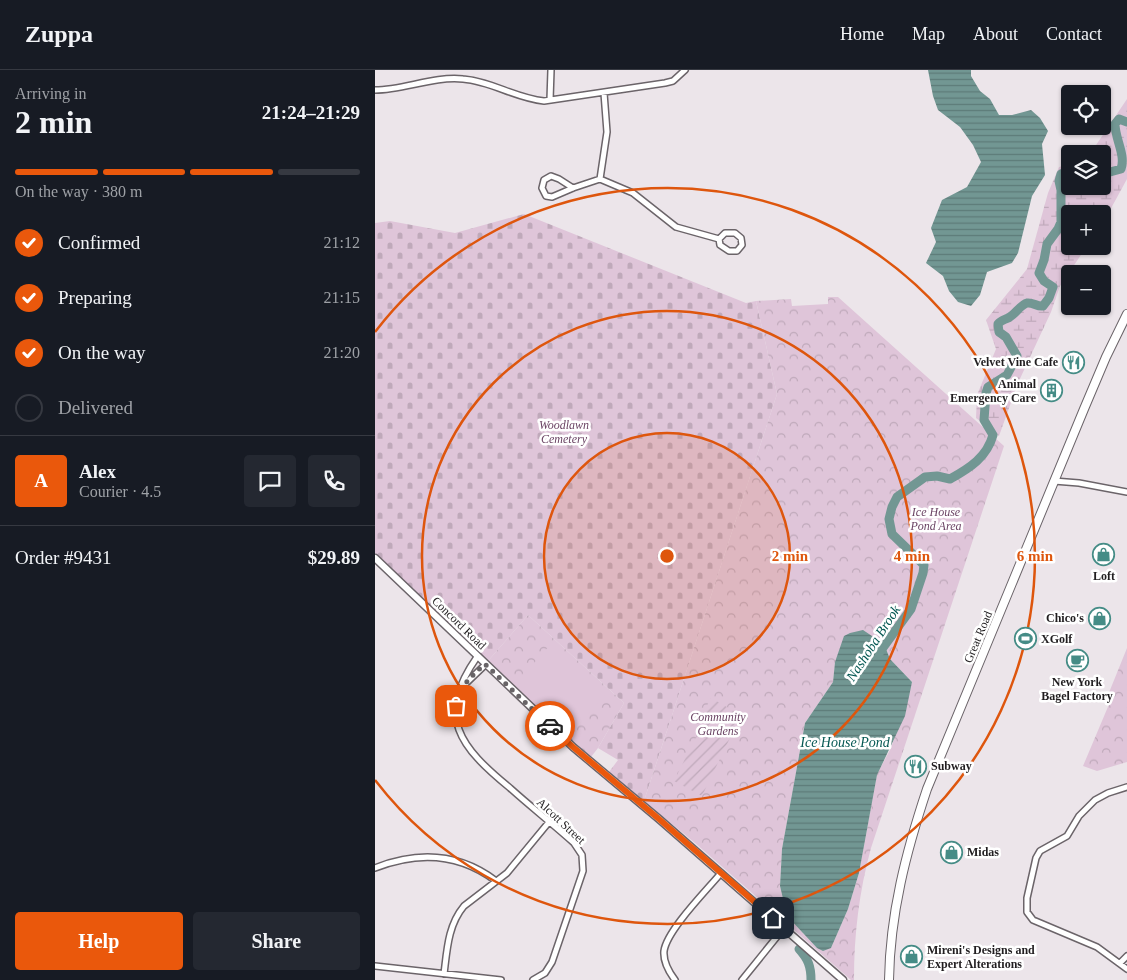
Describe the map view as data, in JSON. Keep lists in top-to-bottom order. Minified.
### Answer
{"streets":{"main road":["Great Road"],"street":["Concord Road","Alcott Street"]},"crossings":[["Concord Road","Alcott Street"]],"water":["Nashoba Brook","Ice House Pond"],"parks":["Woodlawn Cemetery","Ice House Pond Area","Community Gardens"],"places":{"restaurant":["Velvet Vine Cafe","Subway"],"building":["Animal Emergency Care"],"shop":["Loft","Chico's","Midas","Mireni's Designs and Expert Alterations"],"sports":["XGolf"],"cafe":["New York Bagel Factory"]},"page":{"header":"Zuppa","nav":["Home","Map","About","Contact"],"heading":["2 min","Arriving in","21:24–21:29"],"panel":["Alex","Courier · 4.5","Order #9431","$29.89"],"map_buttons":["+","−"],"bar":"On the way · 380 m","list":[["Confirmed","21:12"],["Preparing","21:15"],["On the way","21:20"],"Delivered"],"round":"A","buttons":["Help","Share"]},"rings":["2 min","4 min","6 min"]}
